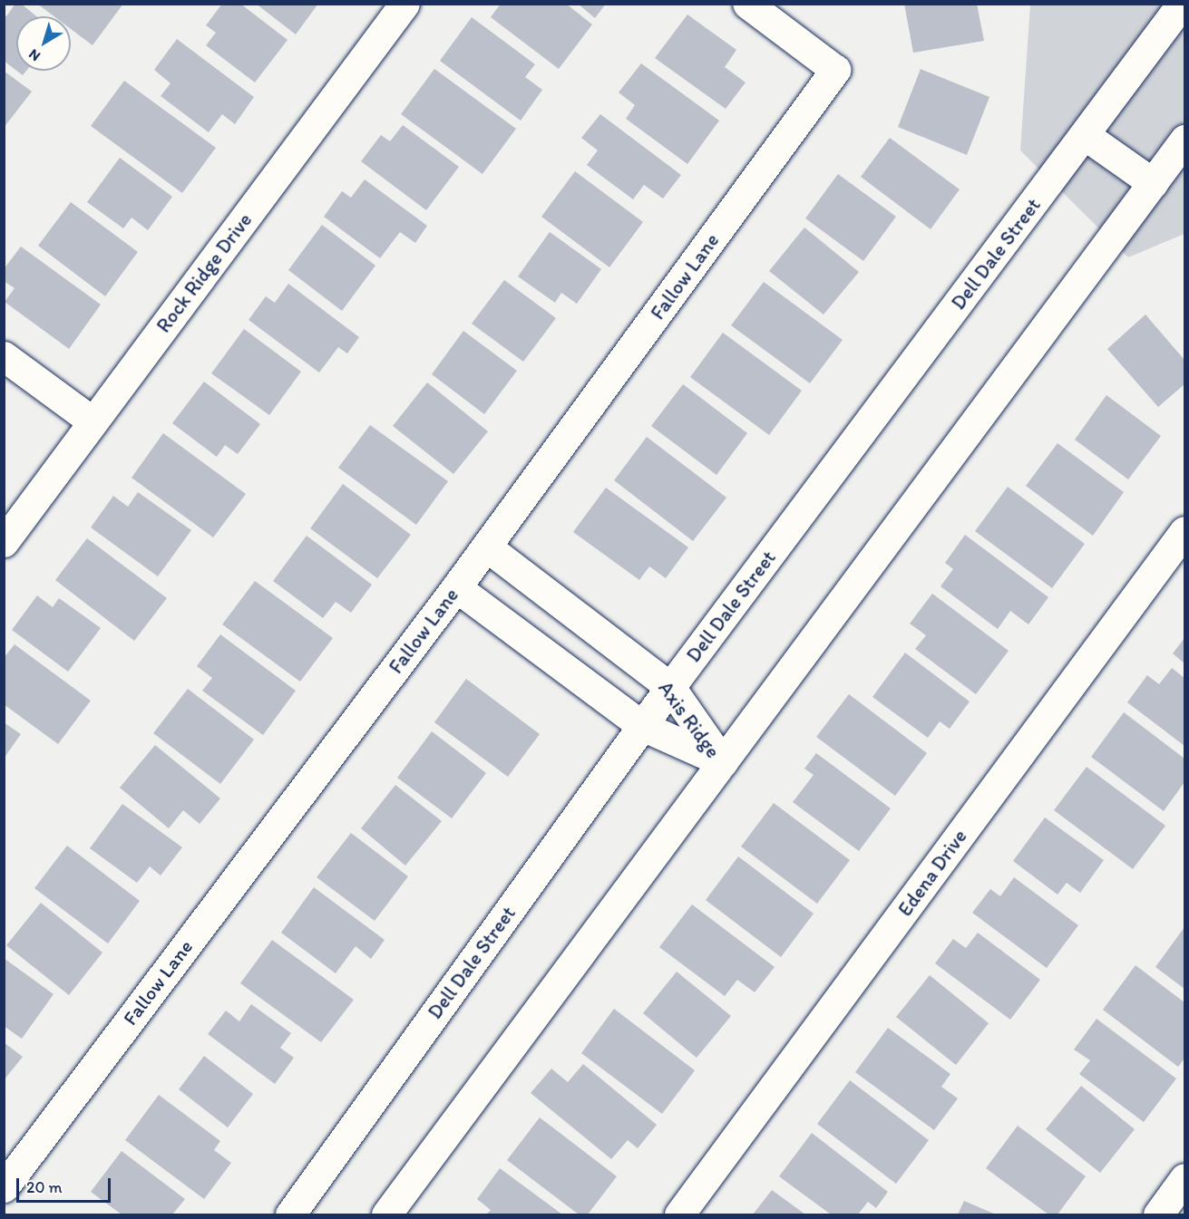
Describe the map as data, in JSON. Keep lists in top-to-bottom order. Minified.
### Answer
{"streets":{"street":["Dell Dale Street","Rock Ridge Drive","Fallow Lane","Axis Ridge","Edena Drive"]},"crossings":[["Dell Dale Street","Axis Ridge"],["Fallow Lane","Axis Ridge"]],"scale_bar":"20 m","north":"bottom left"}
